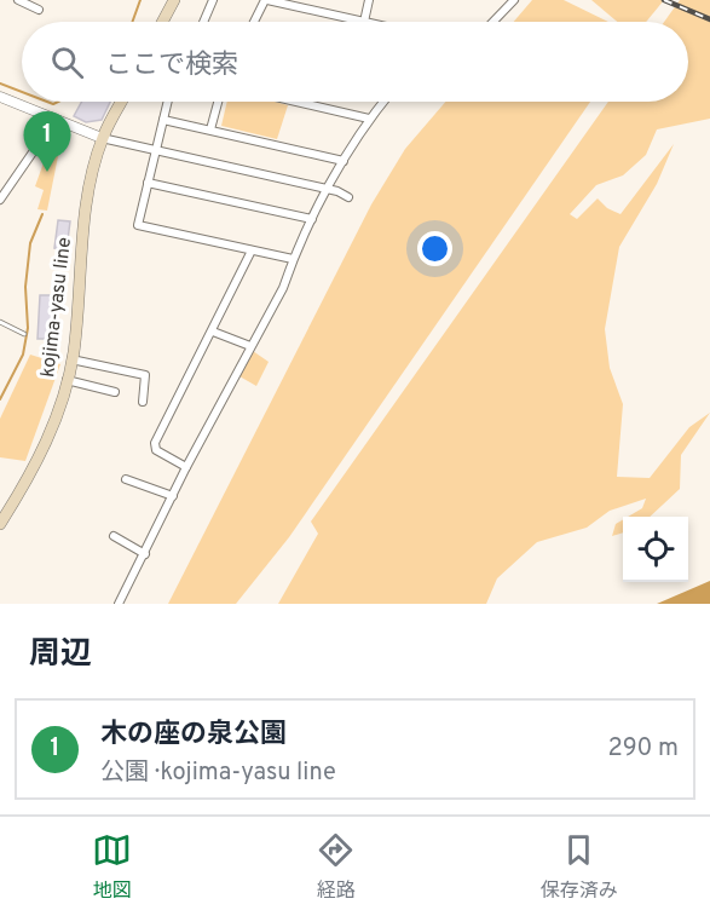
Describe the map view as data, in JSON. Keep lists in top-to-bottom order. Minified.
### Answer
{"streets":{"main road":["kojima-yasu line"]},"page":{"search":"ここで検索","pins":"1","heading":"周辺","list":[{"mark":"1","name":"木の座の泉公園","note":"公園 · kojima-yasu line","value":"290 m"}],"nav":["地図","経路","保存済み"]}}
